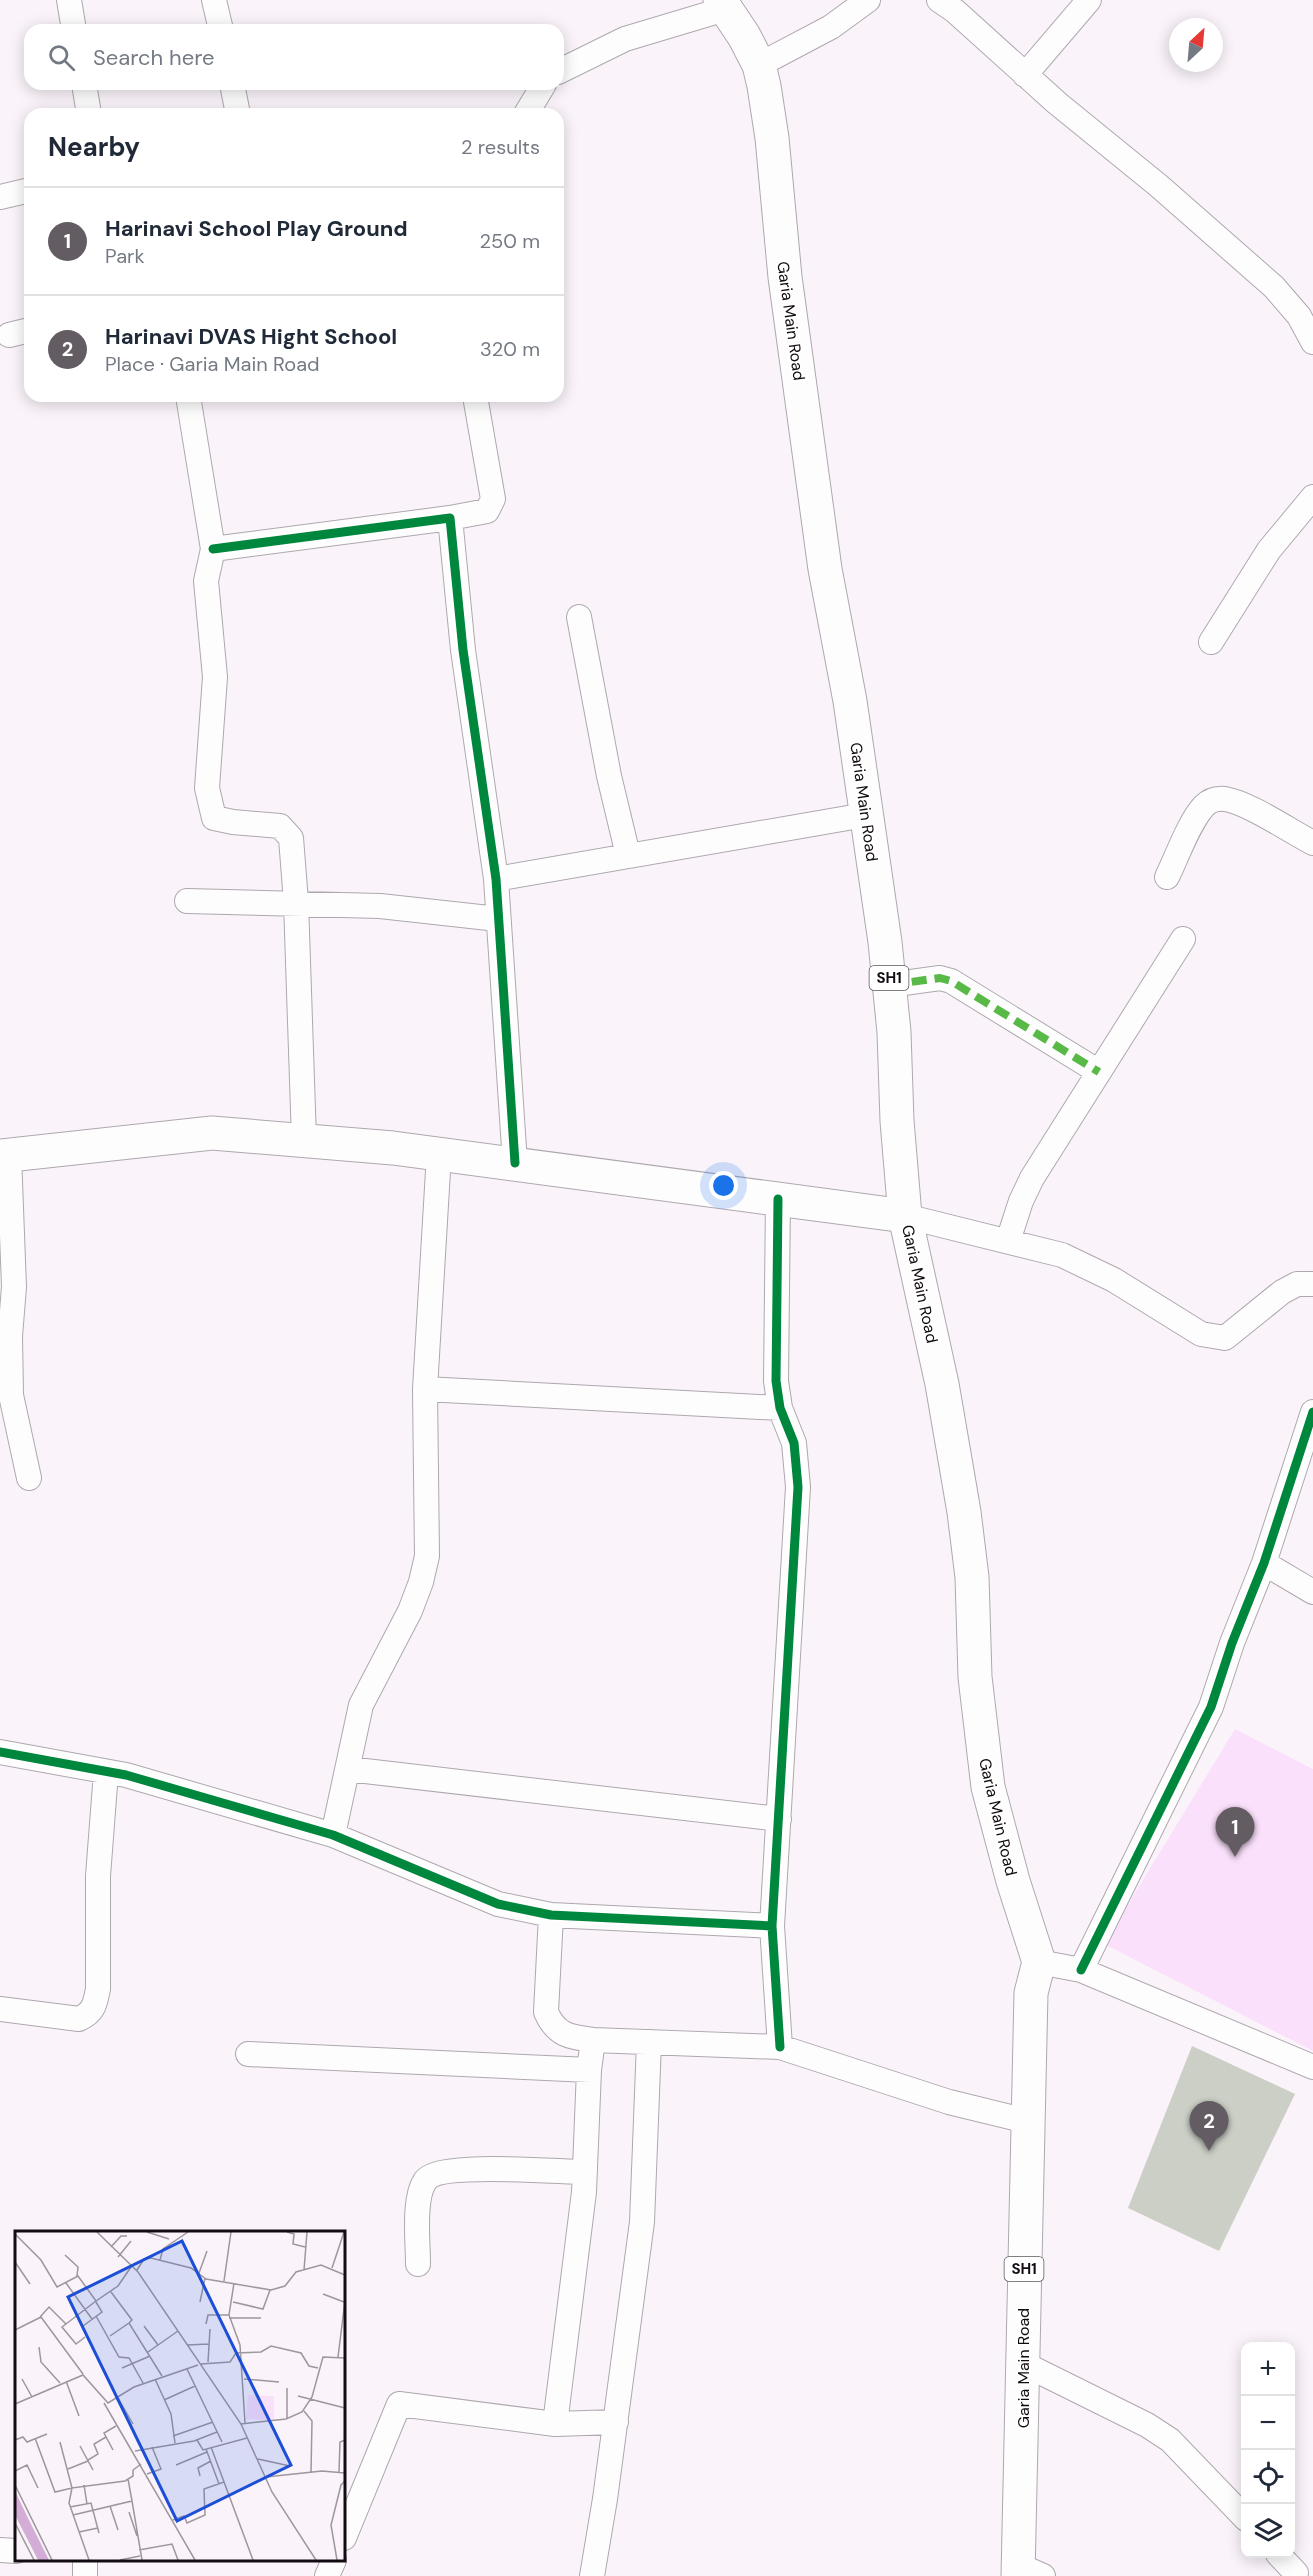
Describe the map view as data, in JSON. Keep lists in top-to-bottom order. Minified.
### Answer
{"streets":{"main road":["Garia Main Road","SH1"]},"north":"top right","page":{"search":"Search here","heading":["Nearby","2 results"],"list":[{"mark":"1","name":"Harinavi School Play Ground","note":"Park","value":"250 m"},{"mark":"2","name":"Harinavi DVAS Hight School","note":"Place · Garia Main Road","value":"320 m"}],"pins":["1","2"],"map_buttons":["+","−"]}}
